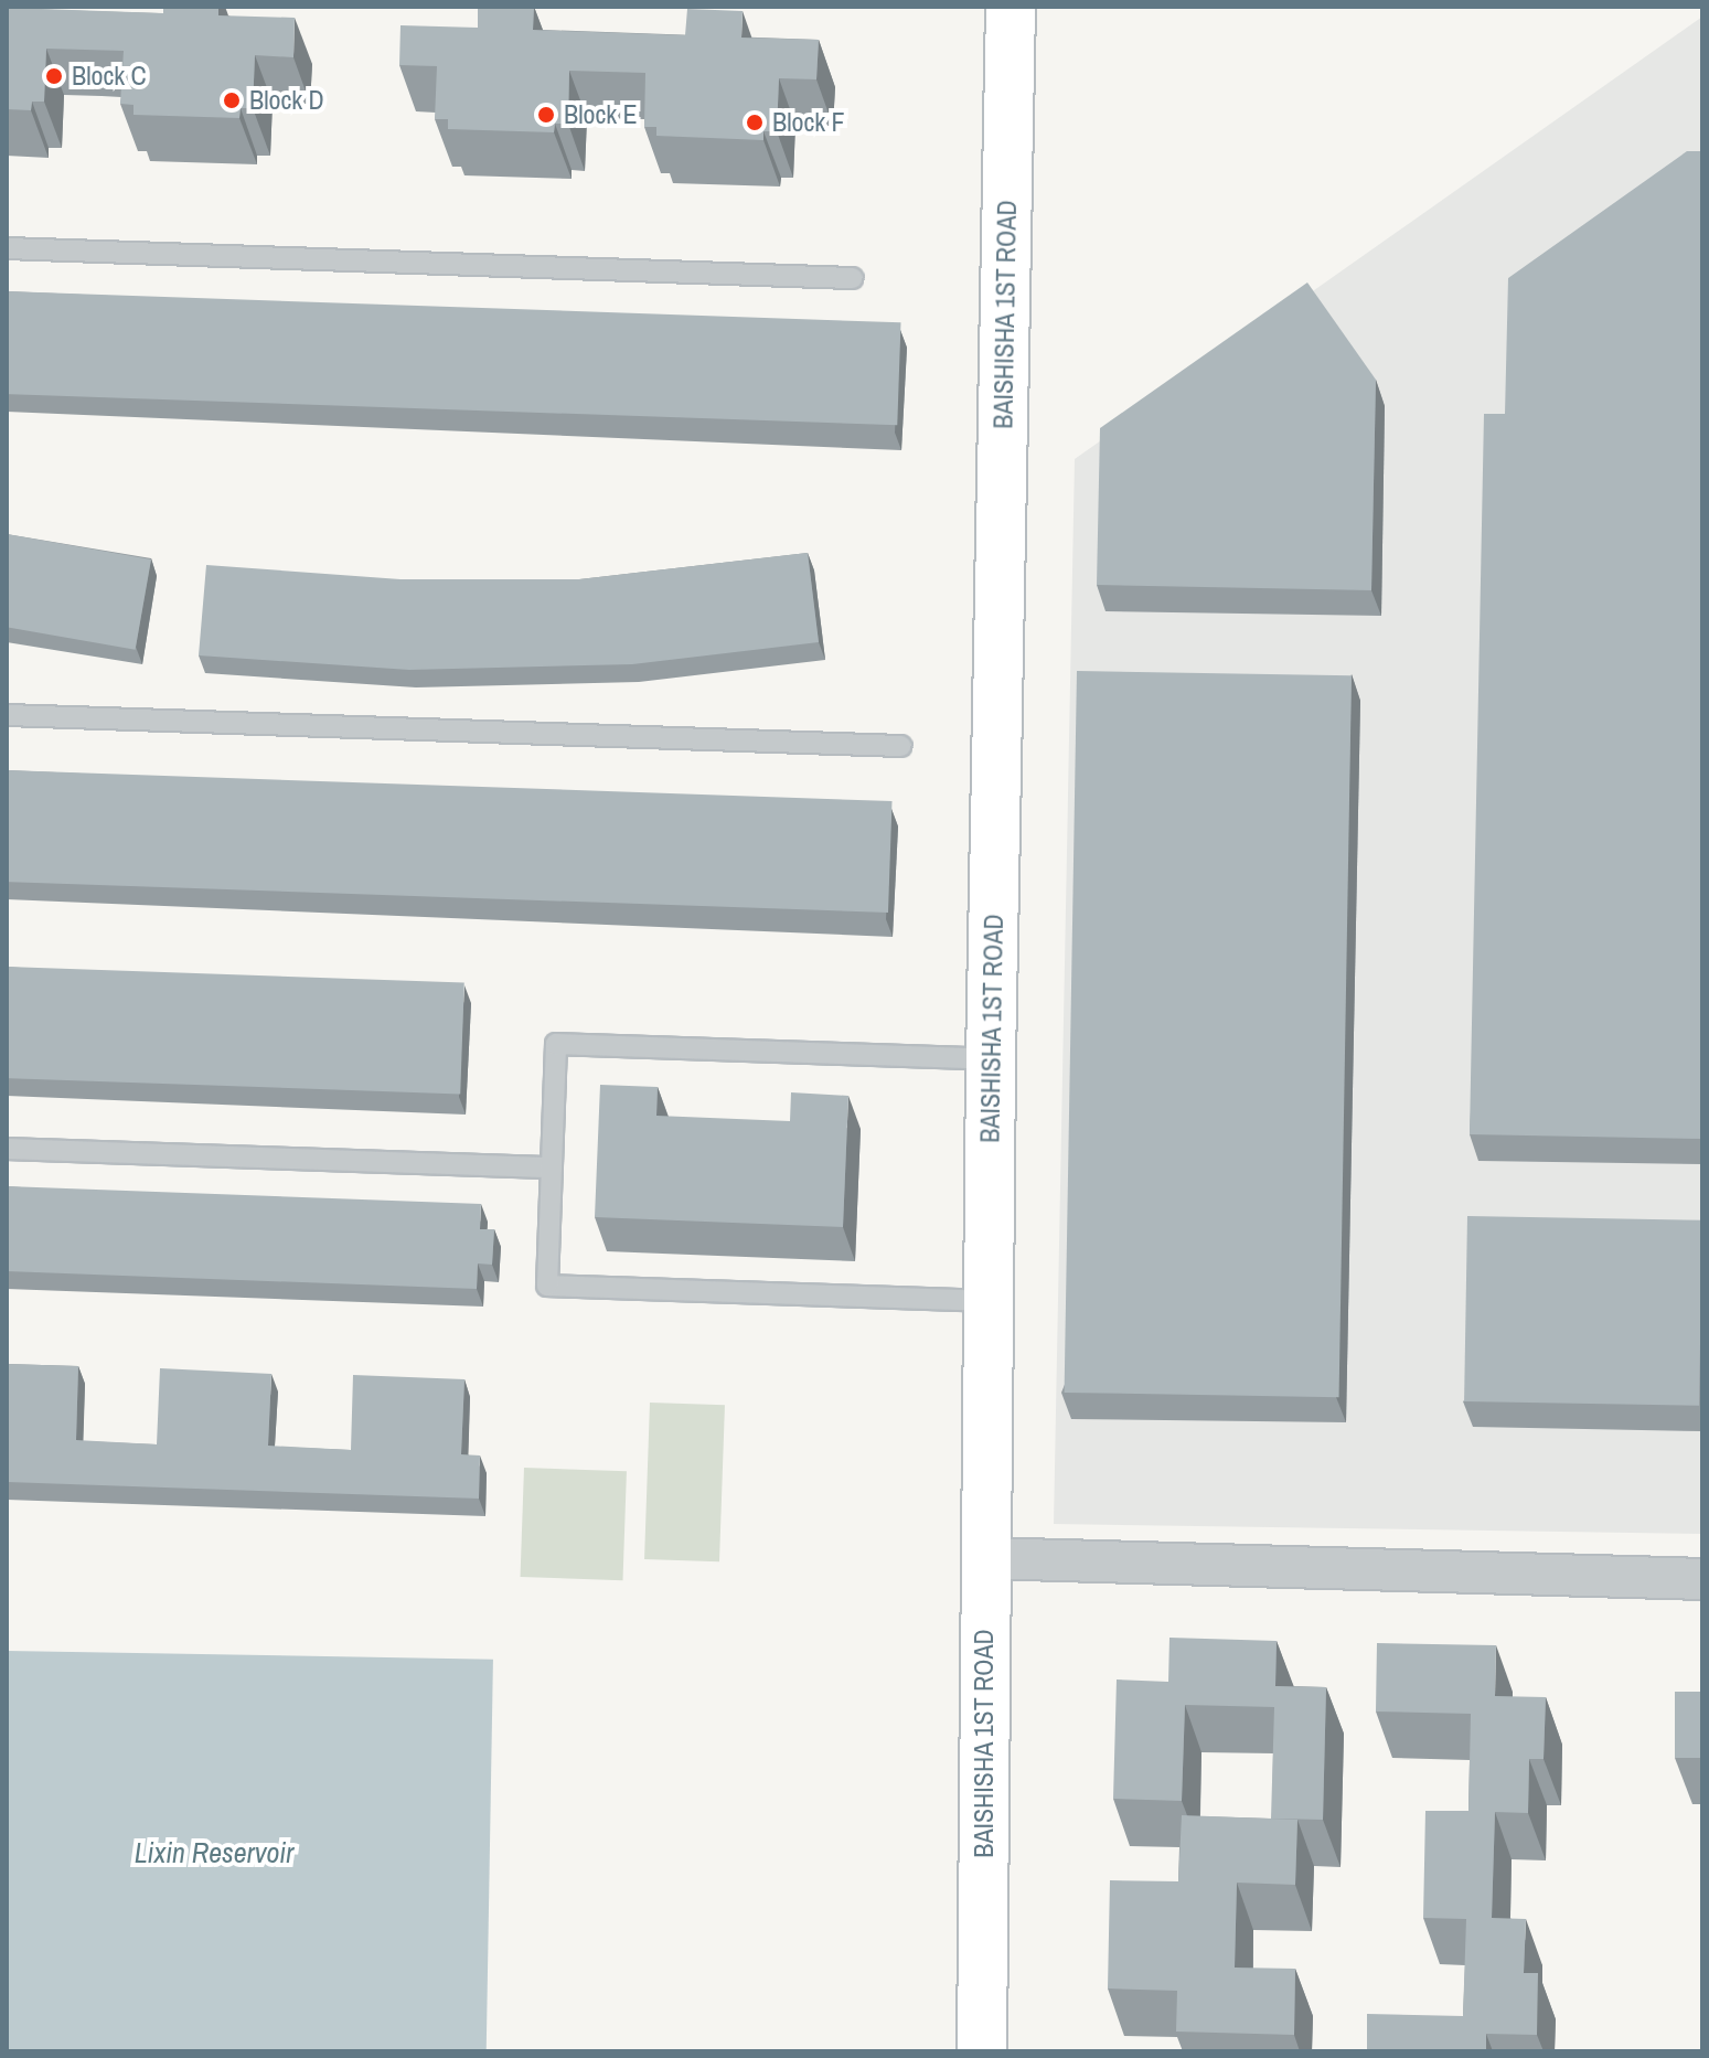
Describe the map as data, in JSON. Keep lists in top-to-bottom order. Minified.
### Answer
{"streets":{"street":["BAISHISHA 1ST ROAD"]},"water":["Lixin Reservoir"],"places":["Block C","Block D","Block E","Block F"]}
